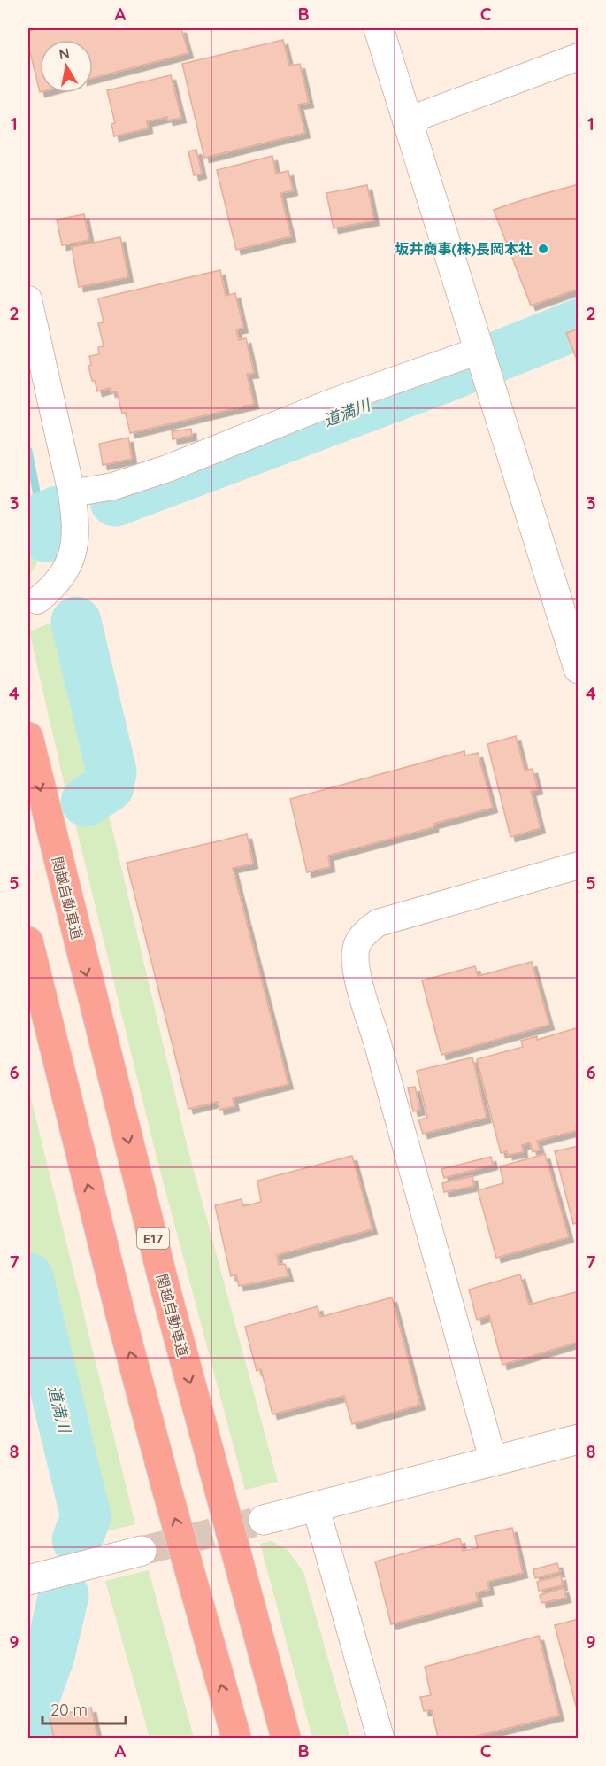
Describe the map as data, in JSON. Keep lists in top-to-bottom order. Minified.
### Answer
{"streets":{"highway":["関越自動車道","E17"]},"water":["道満川"],"places":["坂井商事(株)長岡本社"],"scale_bar":"20 m","north":"top","grid":{"columns":["A","B","C"],"rows":["1","2","3","4","5","6","7","8","9"]}}
